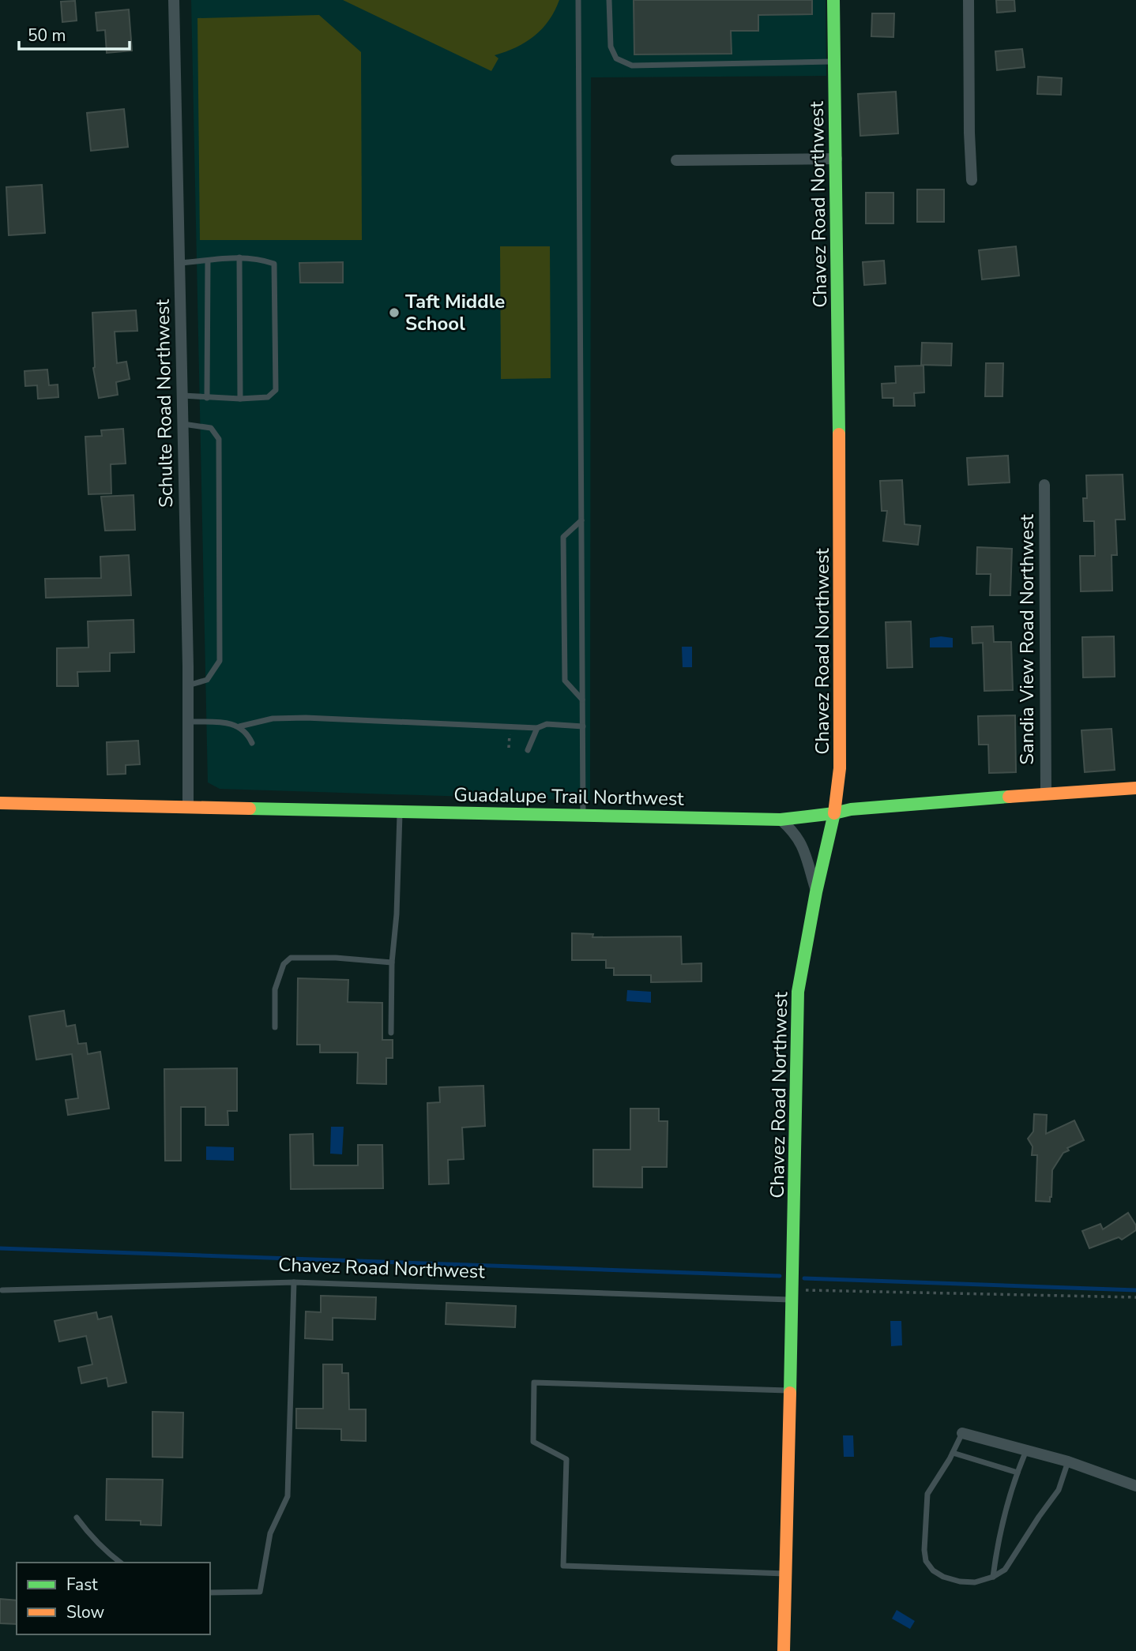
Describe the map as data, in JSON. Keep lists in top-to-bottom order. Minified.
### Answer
{"streets":{"street":["Chavez Road Northwest","Schulte Road Northwest","Sandia View Road Northwest","Guadalupe Trail Northwest"]},"crossings":[["Chavez Road Northwest","Guadalupe Trail Northwest"],["Schulte Road Northwest","Guadalupe Trail Northwest"],["Sandia View Road Northwest","Guadalupe Trail Northwest"]],"places":["Taft Middle School"],"legend":["Fast","Slow"],"scale_bar":"50 m"}
